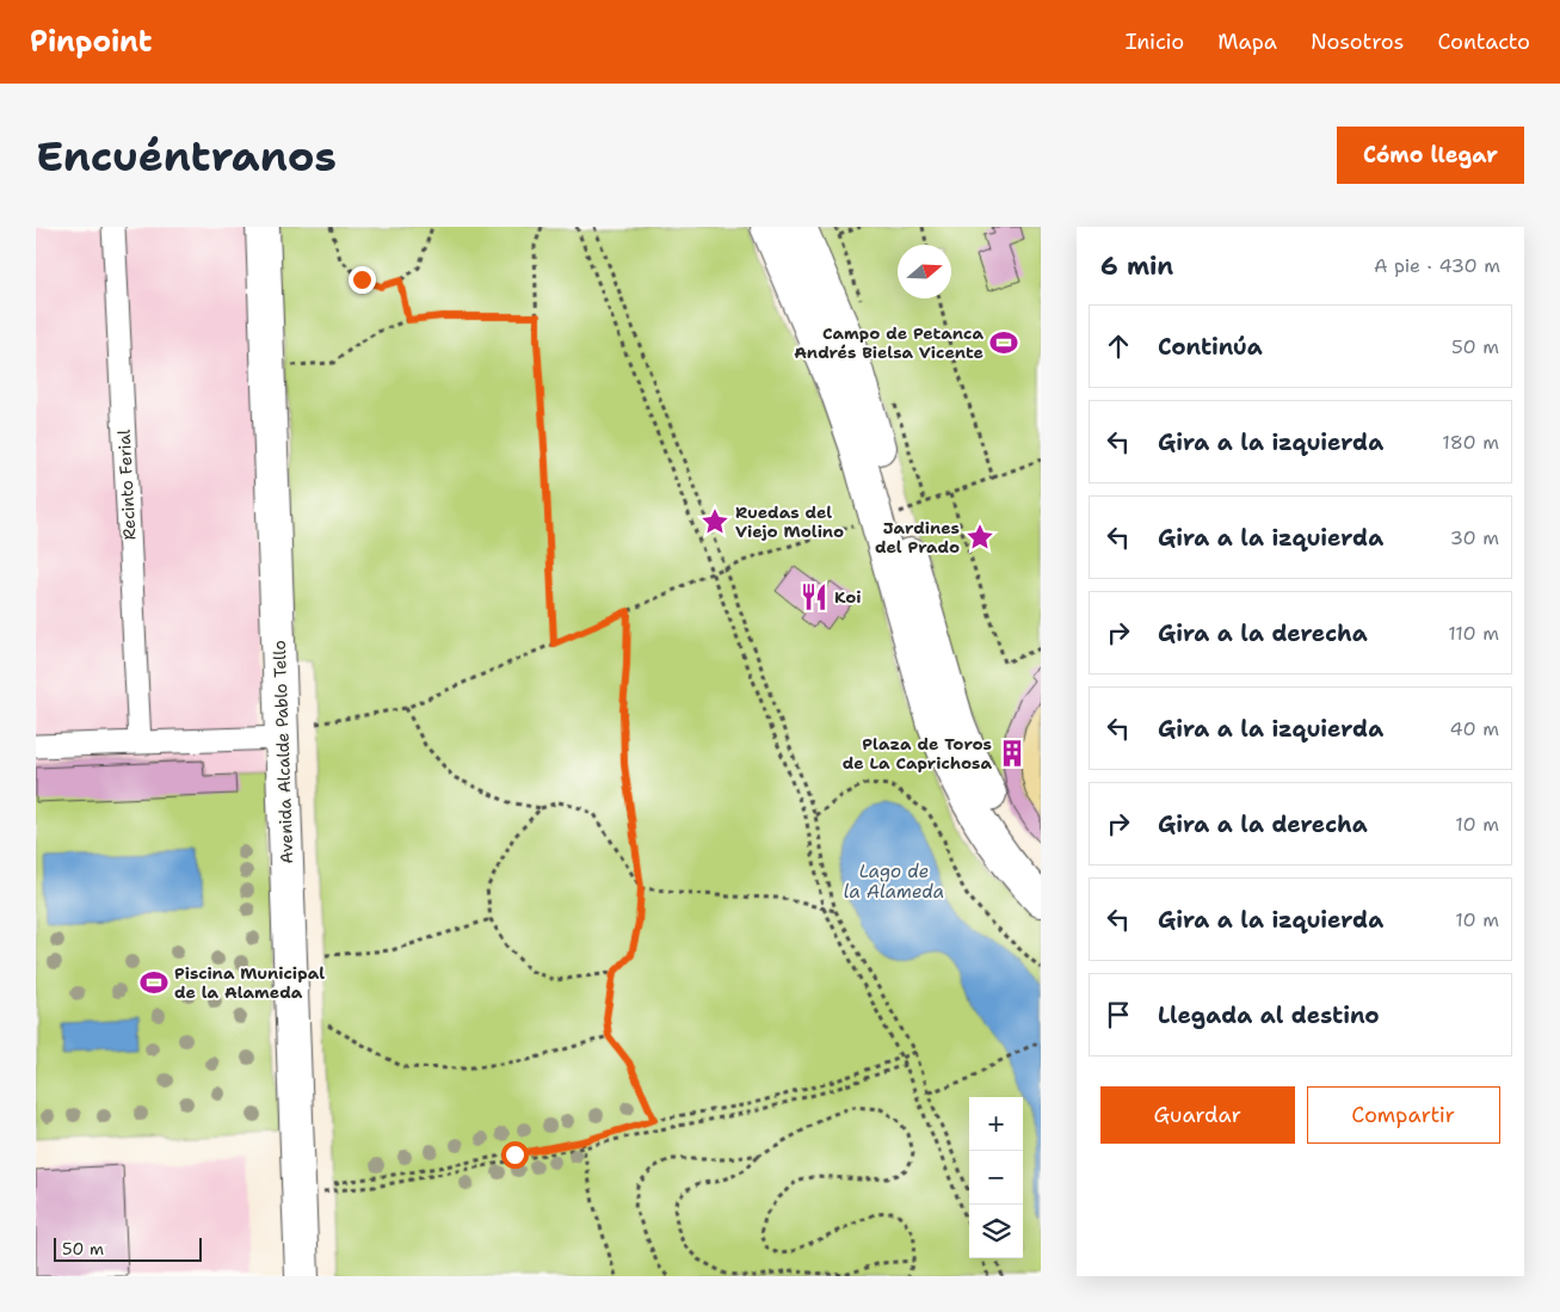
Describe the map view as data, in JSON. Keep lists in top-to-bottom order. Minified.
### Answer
{"streets":{"main road":["Avenida Alcalde Pablo Tello"],"street":["Recinto Ferial"]},"water":["Lago de la Alameda"],"places":{"sports":["Campo de Petanca Andrés Bielsa Vicente","Piscina Municipal de la Alameda"],"place":["Ruedas del Viejo Molino","Jardines del Prado"],"restaurant":["Koi"],"building":["Plaza de Toros de La Caprichosa"]},"scale_bar":"50 m","north":"right","page":{"header":"Pinpoint","nav":["Inicio","Mapa","Nosotros","Contacto"],"buttons":["Cómo llegar",["Guardar","Compartir"]],"title":"Encuéntranos","heading":["6 min","A pie · 430 m"],"list":[["Continúa","50 m"],["Gira a la izquierda","180 m"],["Gira a la izquierda","30 m"],["Gira a la derecha","110 m"],["Gira a la izquierda","40 m"],["Gira a la derecha","10 m"],["Gira a la izquierda","10 m"],"Llegada al destino"],"map_buttons":["+","−"],"scale":"50 m"}}
